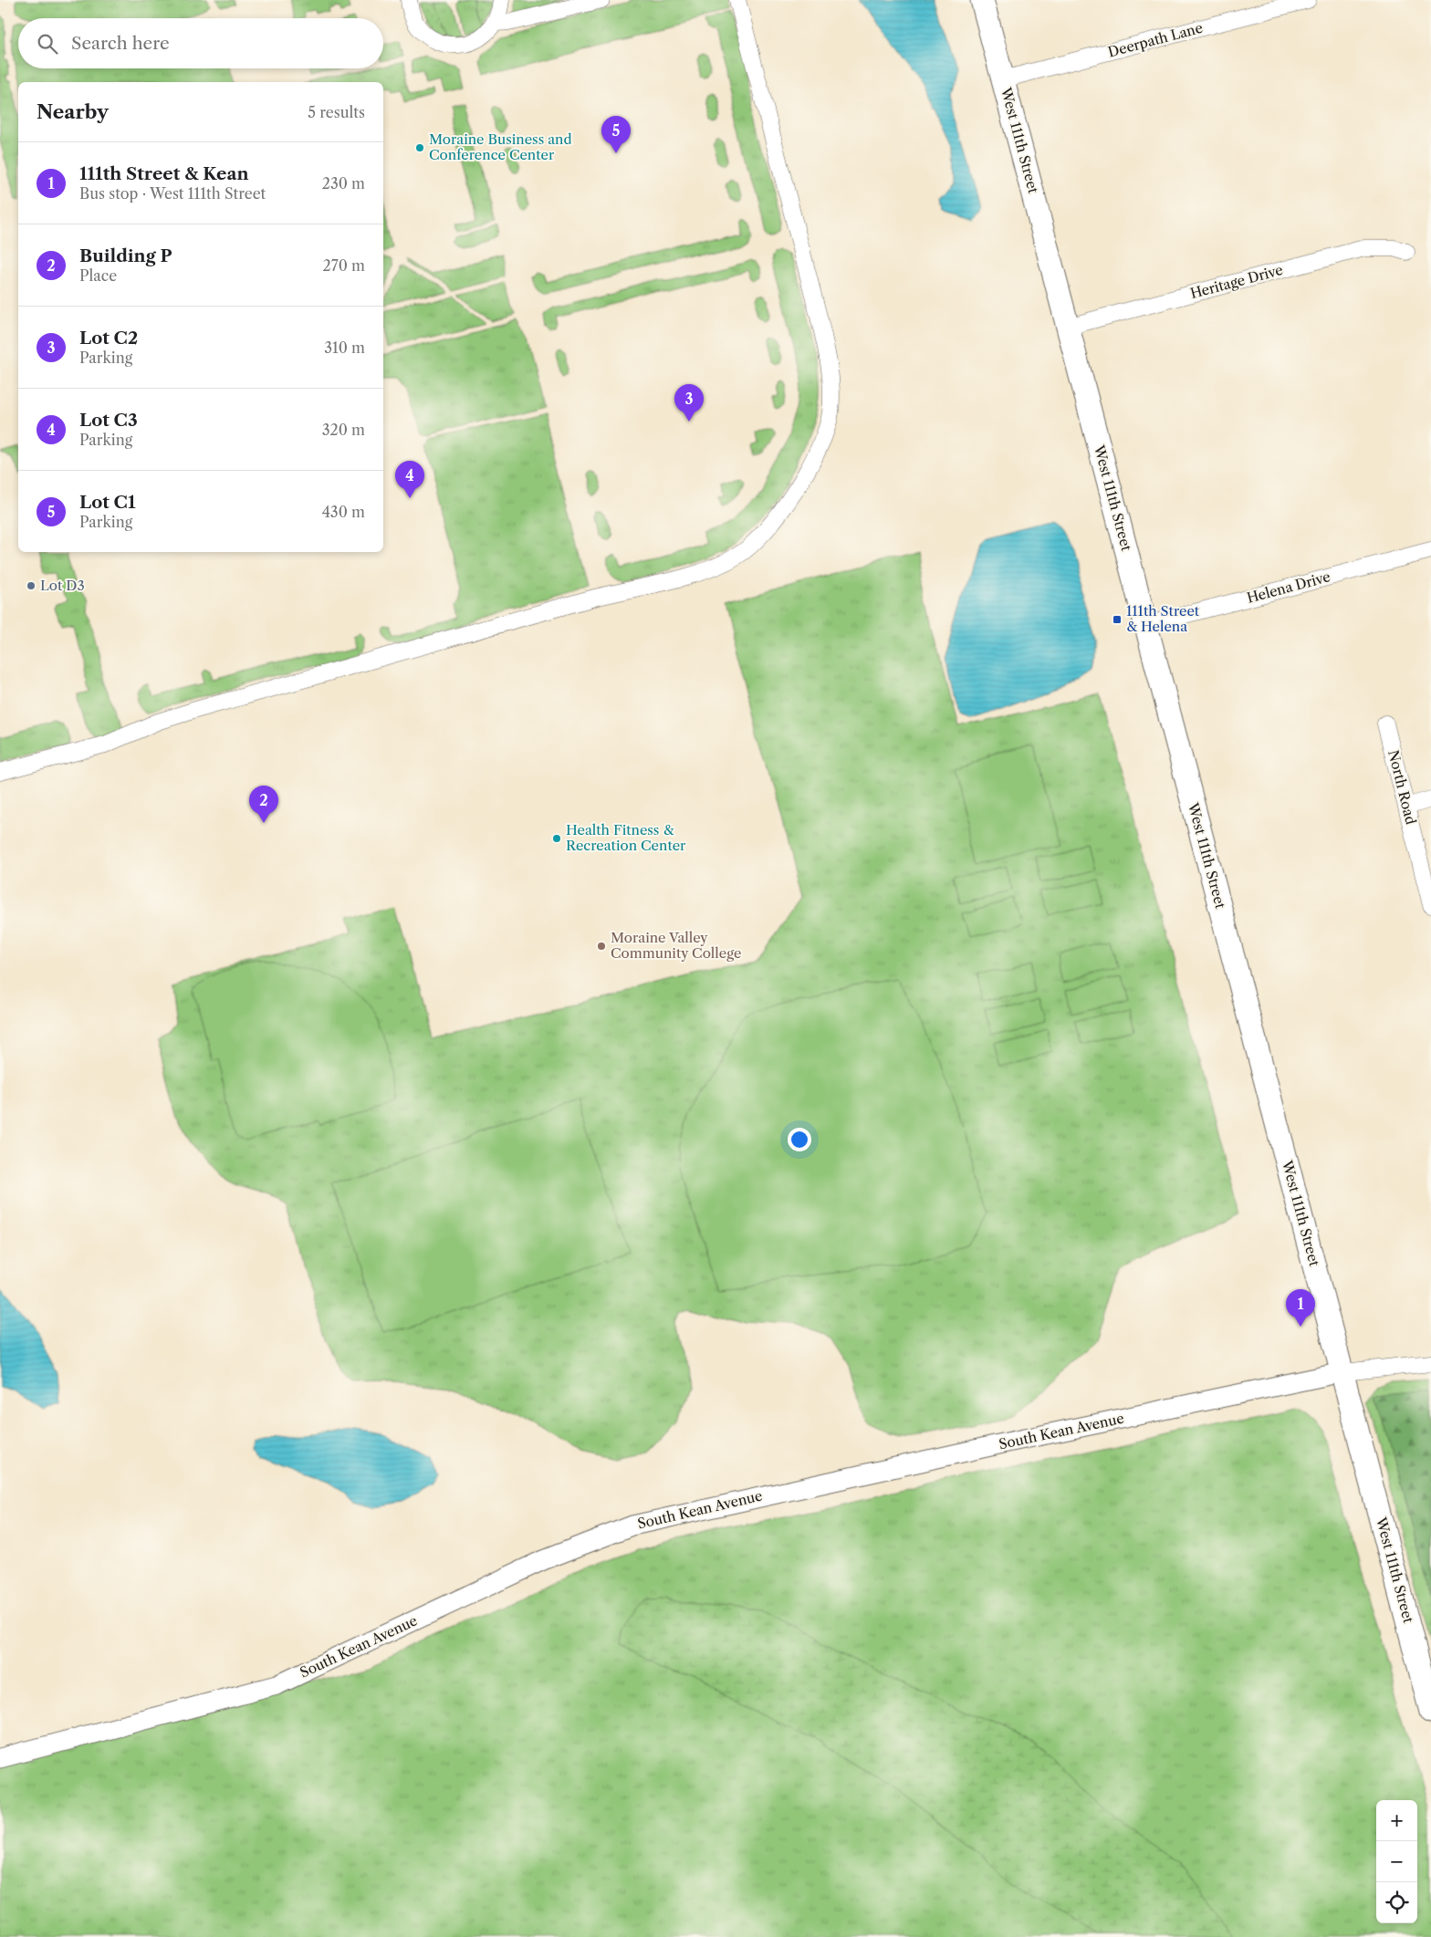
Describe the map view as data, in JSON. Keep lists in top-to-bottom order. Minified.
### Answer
{"streets":{"main road":["West 111th Street"],"street":["Deerpath Lane","Heritage Drive","Helena Drive","North Road","South Kean Avenue"]},"crossings":[["Deerpath Lane","West 111th Street"],["West 111th Street","Heritage Drive"],["West 111th Street","Helena Drive"],["West 111th Street","South Kean Avenue"]],"places":{"other":["Moraine Business and Conference Center","Lot D3","Health Fitness & Recreation Center","Moraine Valley Community College"],"transit":["111th Street & Helena"]},"page":{"search":"Search here","heading":["Nearby","5 results"],"pins":["5","3","4","2","1"],"list":[{"mark":"1","name":"111th Street & Kean","note":"Bus stop · West 111th Street","value":"230 m"},{"mark":"2","name":"Building P","note":"Place","value":"270 m"},{"mark":"3","name":"Lot C2","note":"Parking","value":"310 m"},{"mark":"4","name":"Lot C3","note":"Parking","value":"320 m"},{"mark":"5","name":"Lot C1","note":"Parking","value":"430 m"}],"map_buttons":["+","−"]}}
